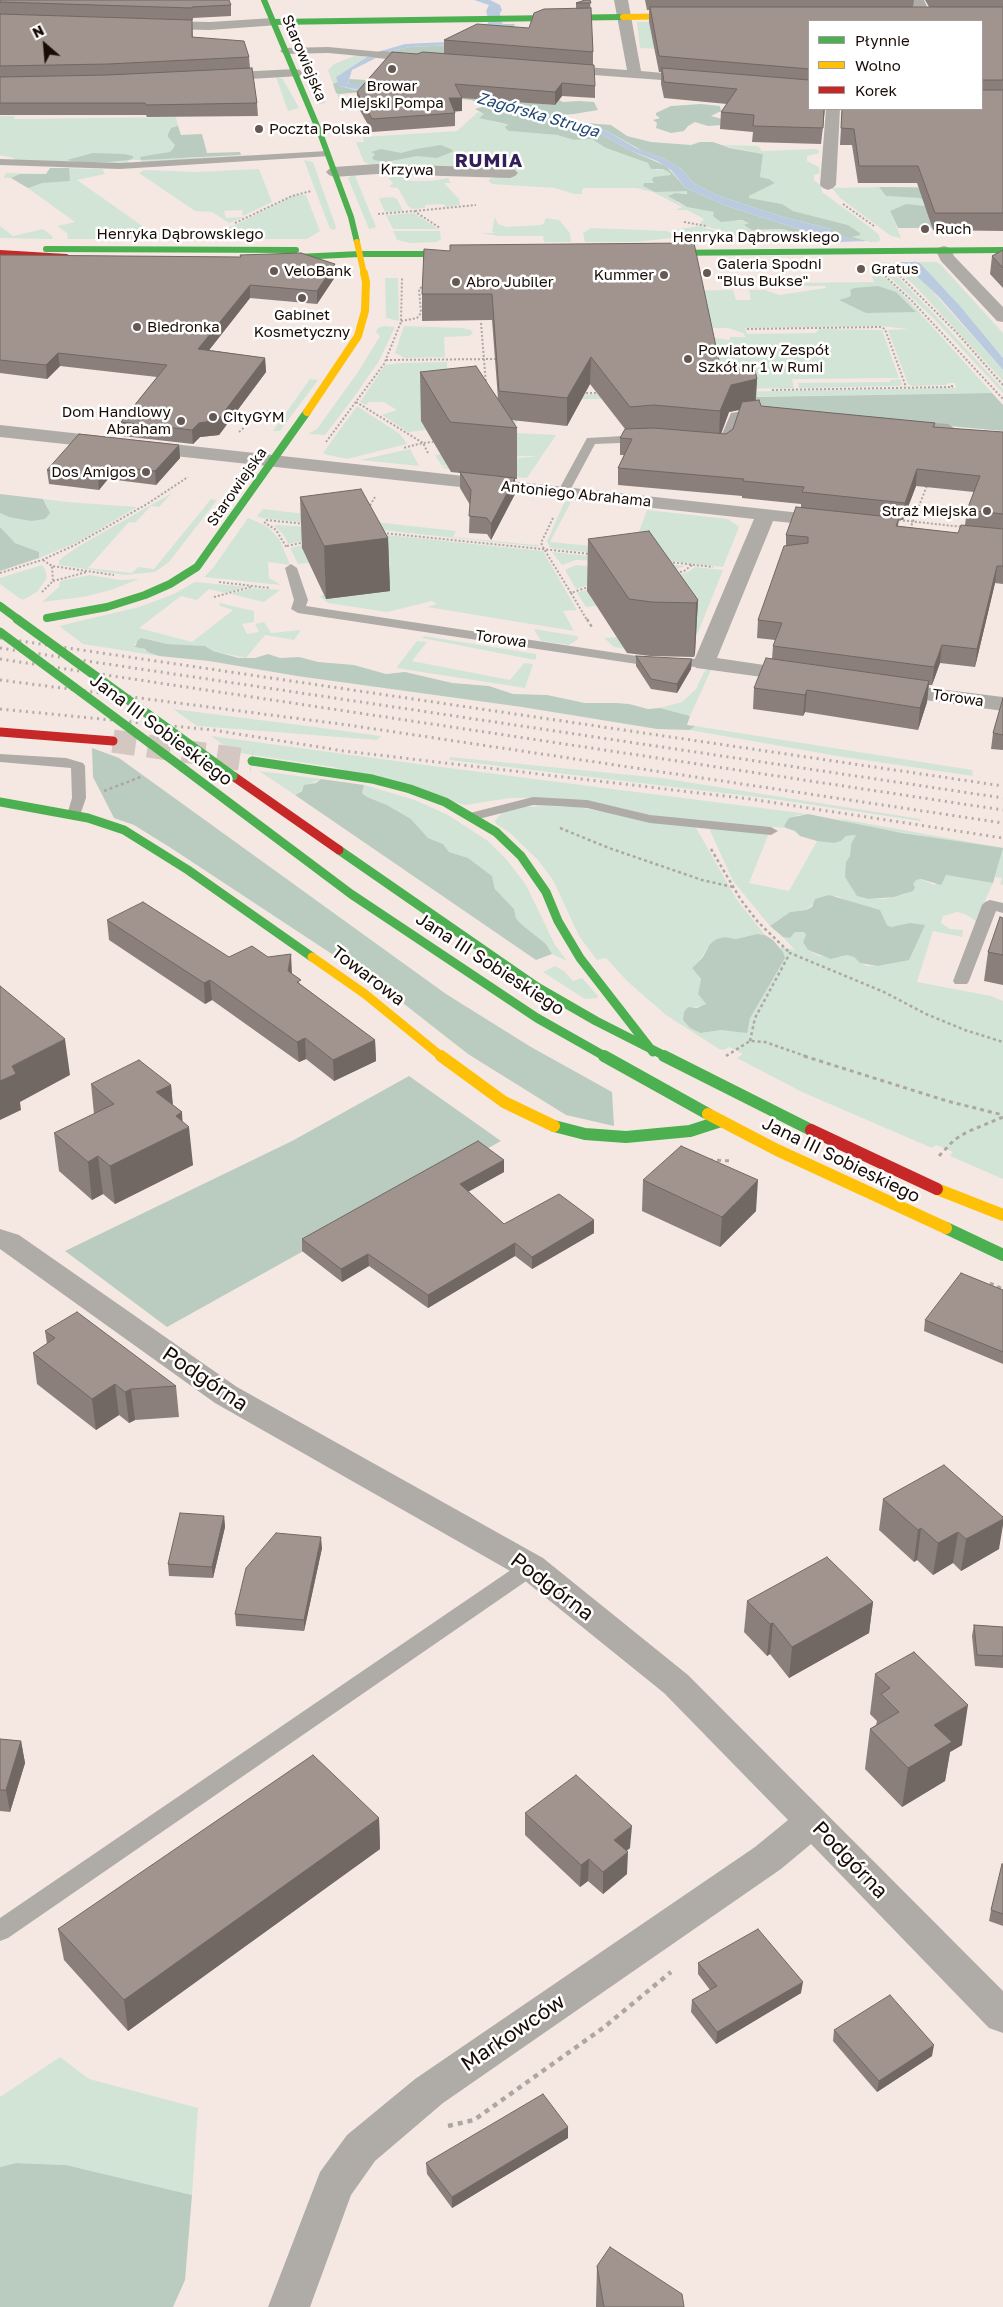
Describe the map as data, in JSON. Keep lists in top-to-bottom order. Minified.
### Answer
{"streets":{"main road":["Starowiejska","Henryka Dąbrowskiego","Jana III Sobieskiego","Towarowa"],"street":["Krzywa","Antoniego Abrahama","Torowa","Podgórna","Markowców"]},"crossings":[["Starowiejska","Krzywa"],["Starowiejska","Henryka Dąbrowskiego"],["Starowiejska","Antoniego Abrahama"],["Jana III Sobieskiego","Towarowa"],["Podgórna","Markowców"]],"districts":["RUMIA"],"water":["Zagórska Struga"],"places":["Browar Miejski Pompa","Poczta Polska","Ruch","Gratus","VeloBank","Galeria Spodni \"Blus Bukse\"","Kummer","Abro Jubiler","Gabinet Kosmetyczny","Biedronka","Powiatowy Zespół Szkół nr 1 w Rumi","CityGYM","Dom Handlowy Abraham","Dos Amigos","Straż Miejska"],"legend":["Płynnie","Wolno","Korek"],"north":"top left"}
